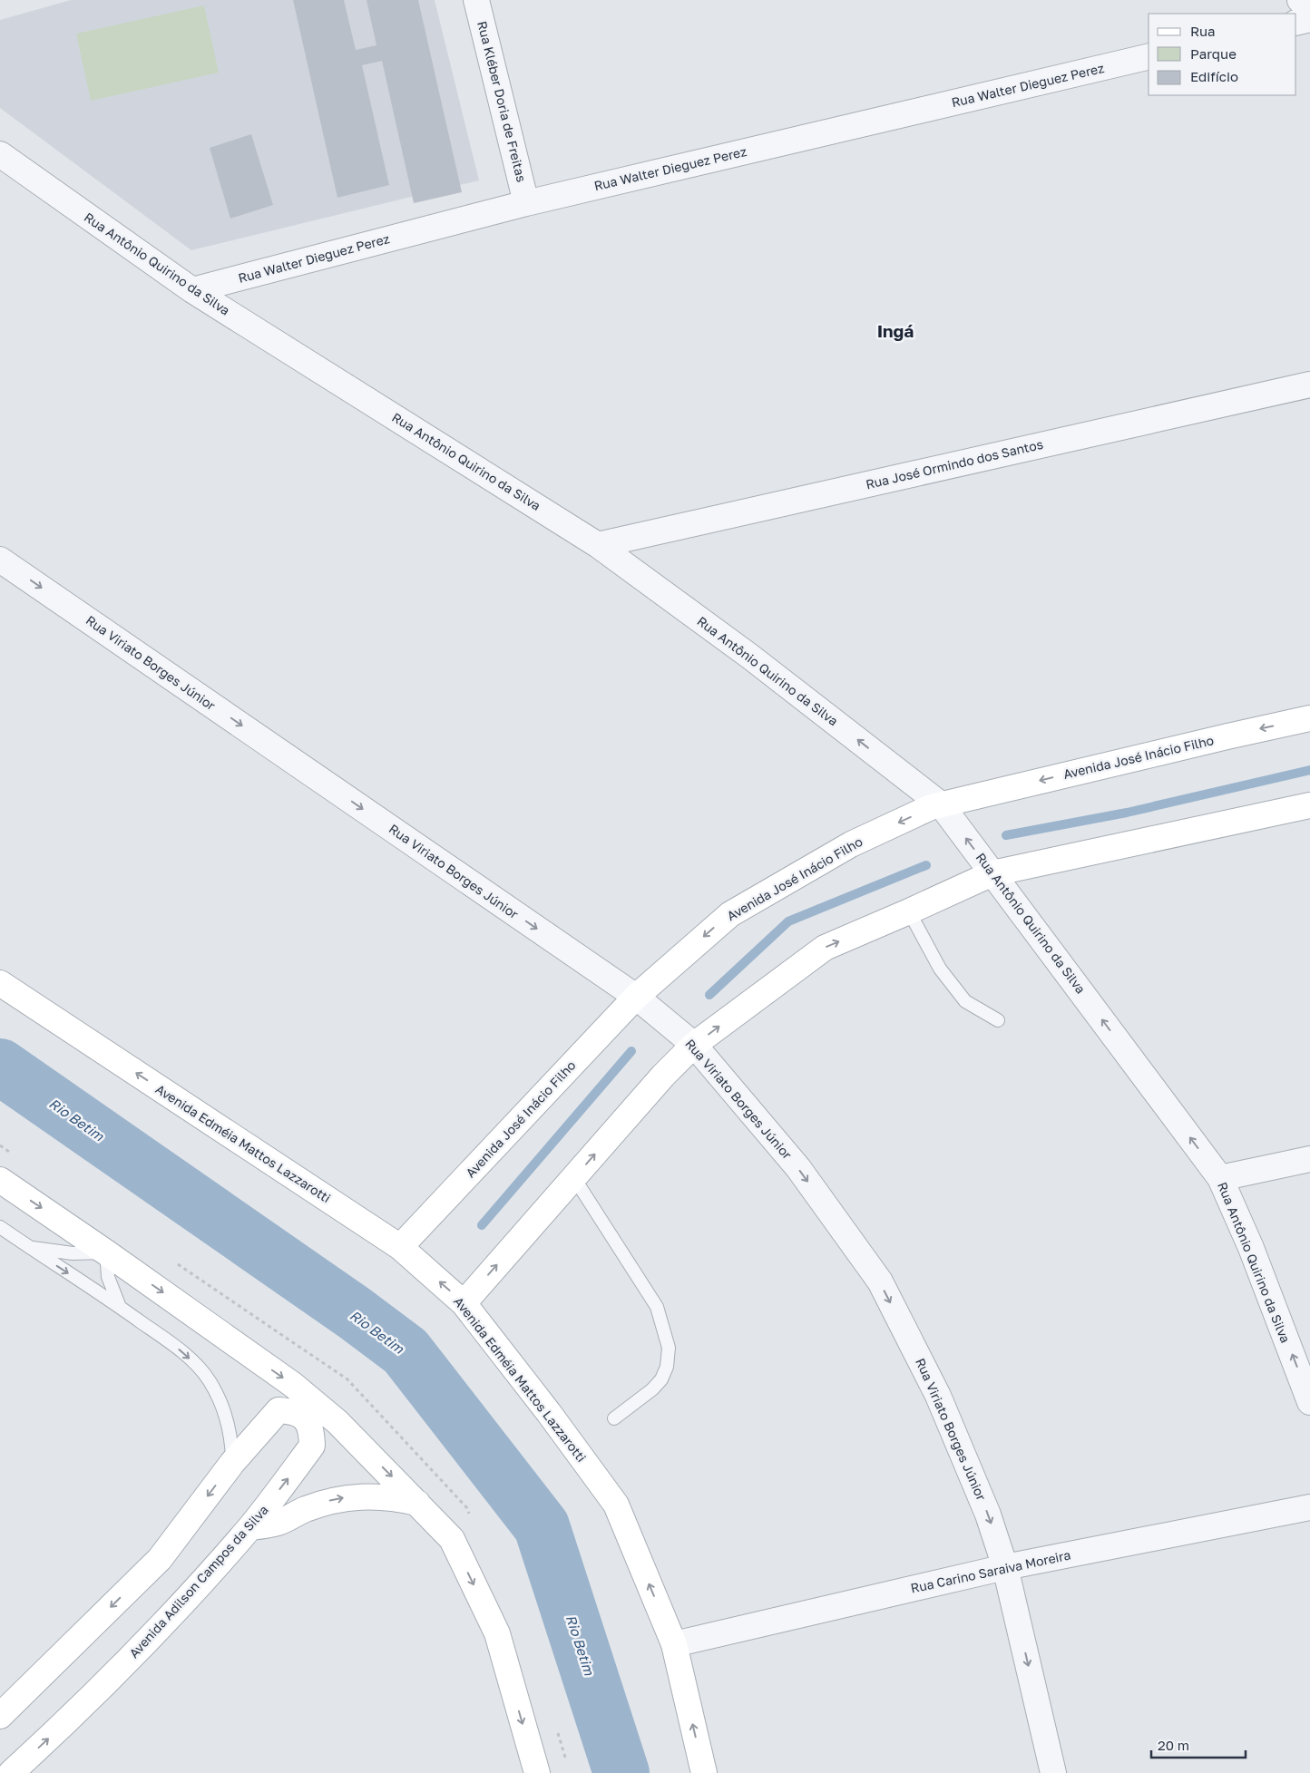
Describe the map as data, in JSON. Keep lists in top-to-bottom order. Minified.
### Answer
{"streets":{"street":["Rua Walter Dieguez Perez","Rua Kléber Doria de Freitas","Rua Antônio Quirino da Silva","Rua José Ormindo dos Santos","Rua Viriato Borges Júnior","Avenida José Inácio Filho","Avenida Edméia Mattos Lazzarotti","Rua Carino Saraiva Moreira","Avenida Adilson Campos da Silva"]},"crossings":[["Rua Walter Dieguez Perez","Rua Kléber Doria de Freitas"],["Rua Walter Dieguez Perez","Rua Antônio Quirino da Silva"],["Rua Antônio Quirino da Silva","Rua José Ormindo dos Santos"],["Rua Antônio Quirino da Silva","Avenida José Inácio Filho"],["Rua Viriato Borges Júnior","Avenida José Inácio Filho"],["Rua Viriato Borges Júnior","Rua Carino Saraiva Moreira"],["Avenida José Inácio Filho","Avenida Edméia Mattos Lazzarotti"],["Avenida Edméia Mattos Lazzarotti","Rua Carino Saraiva Moreira"]],"one_way":["Rua Antônio Quirino da Silva","Rua Viriato Borges Júnior"],"districts":["Ingá"],"water":["Rio Betim"],"legend":["Rua","Parque","Edifício"],"scale_bar":"20 m"}
